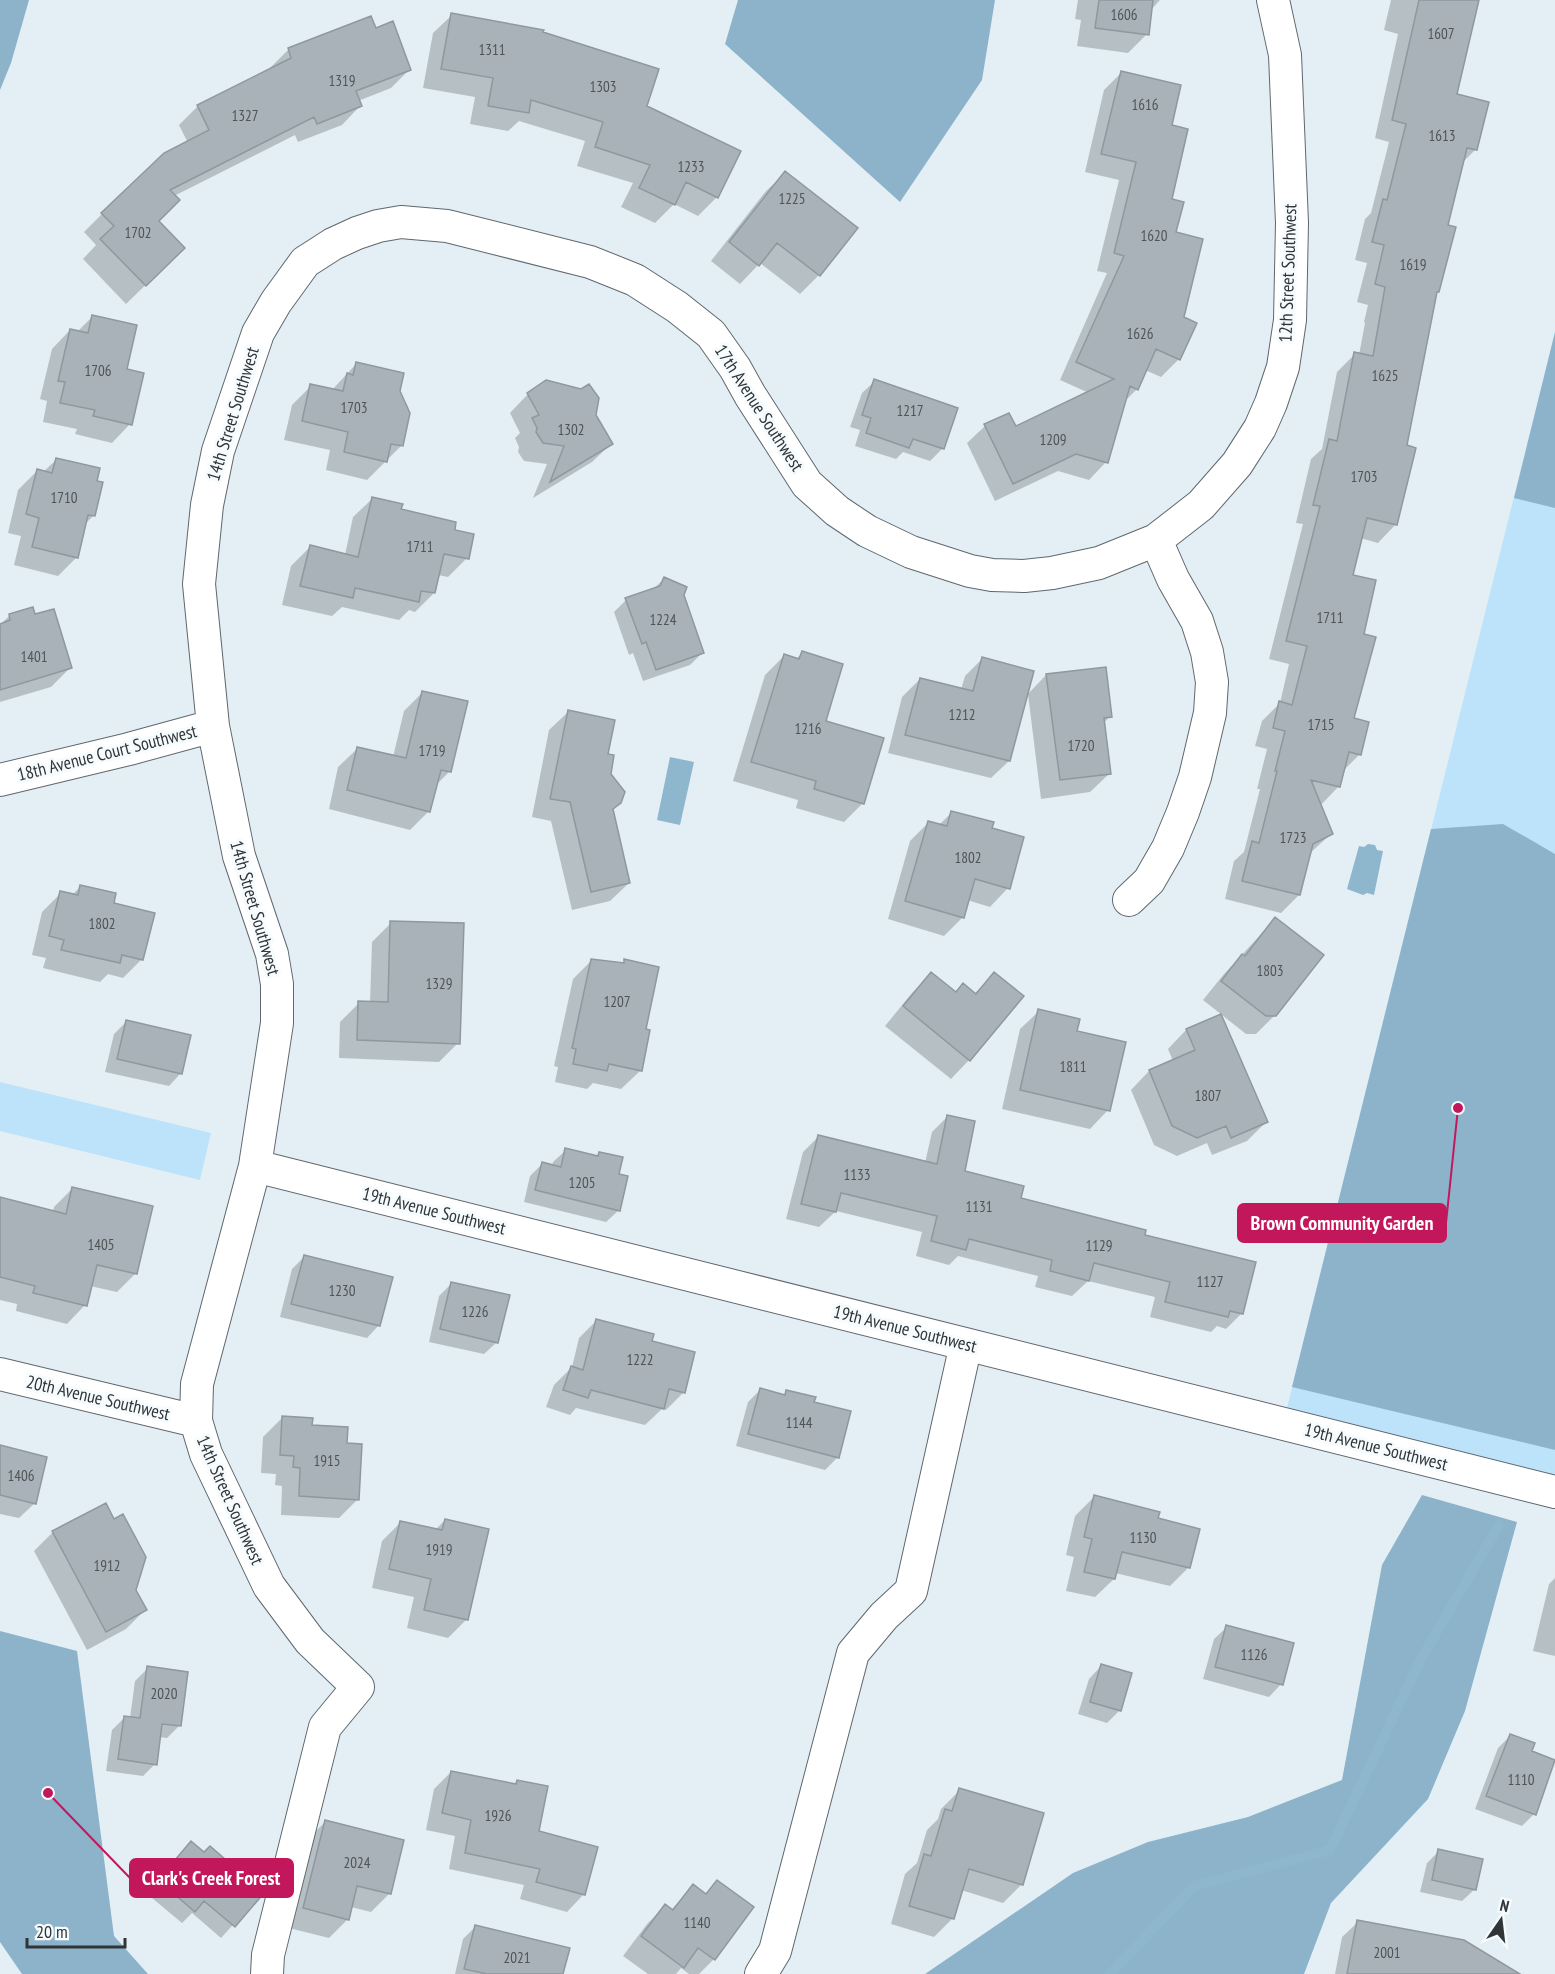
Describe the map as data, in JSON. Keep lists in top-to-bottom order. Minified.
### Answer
{"streets":{"street":["12th Street Southwest","17th Avenue Southwest","14th Street Southwest","18th Avenue Court Southwest","19th Avenue Southwest","20th Avenue Southwest"]},"crossings":[["12th Street Southwest","17th Avenue Southwest"],["17th Avenue Southwest","14th Street Southwest"],["14th Street Southwest","18th Avenue Court Southwest"],["14th Street Southwest","19th Avenue Southwest"],["14th Street Southwest","20th Avenue Southwest"]],"places":["Brown Community Garden","Clark's Creek Forest"],"house_numbers":["1606","1607","1311","1319","1303","1616","1327","1613","1233","1225","1702","1620","1619","1626","1706","1625","1703","1217","1302","1209","1703","1710","1711","1711","1224","1401","1212","1715","1216","1720","1719","1723","1802","1802","1803","1329","1207","1811","1807","1133","1205","1131","1405","1129","1127","1230","1226","1222","1144","1915","1406","1130","1919","1912","1126","2020","1110","1926","2024","1140","2001","2021"],"scale_bar":"20 m","north":"top"}
